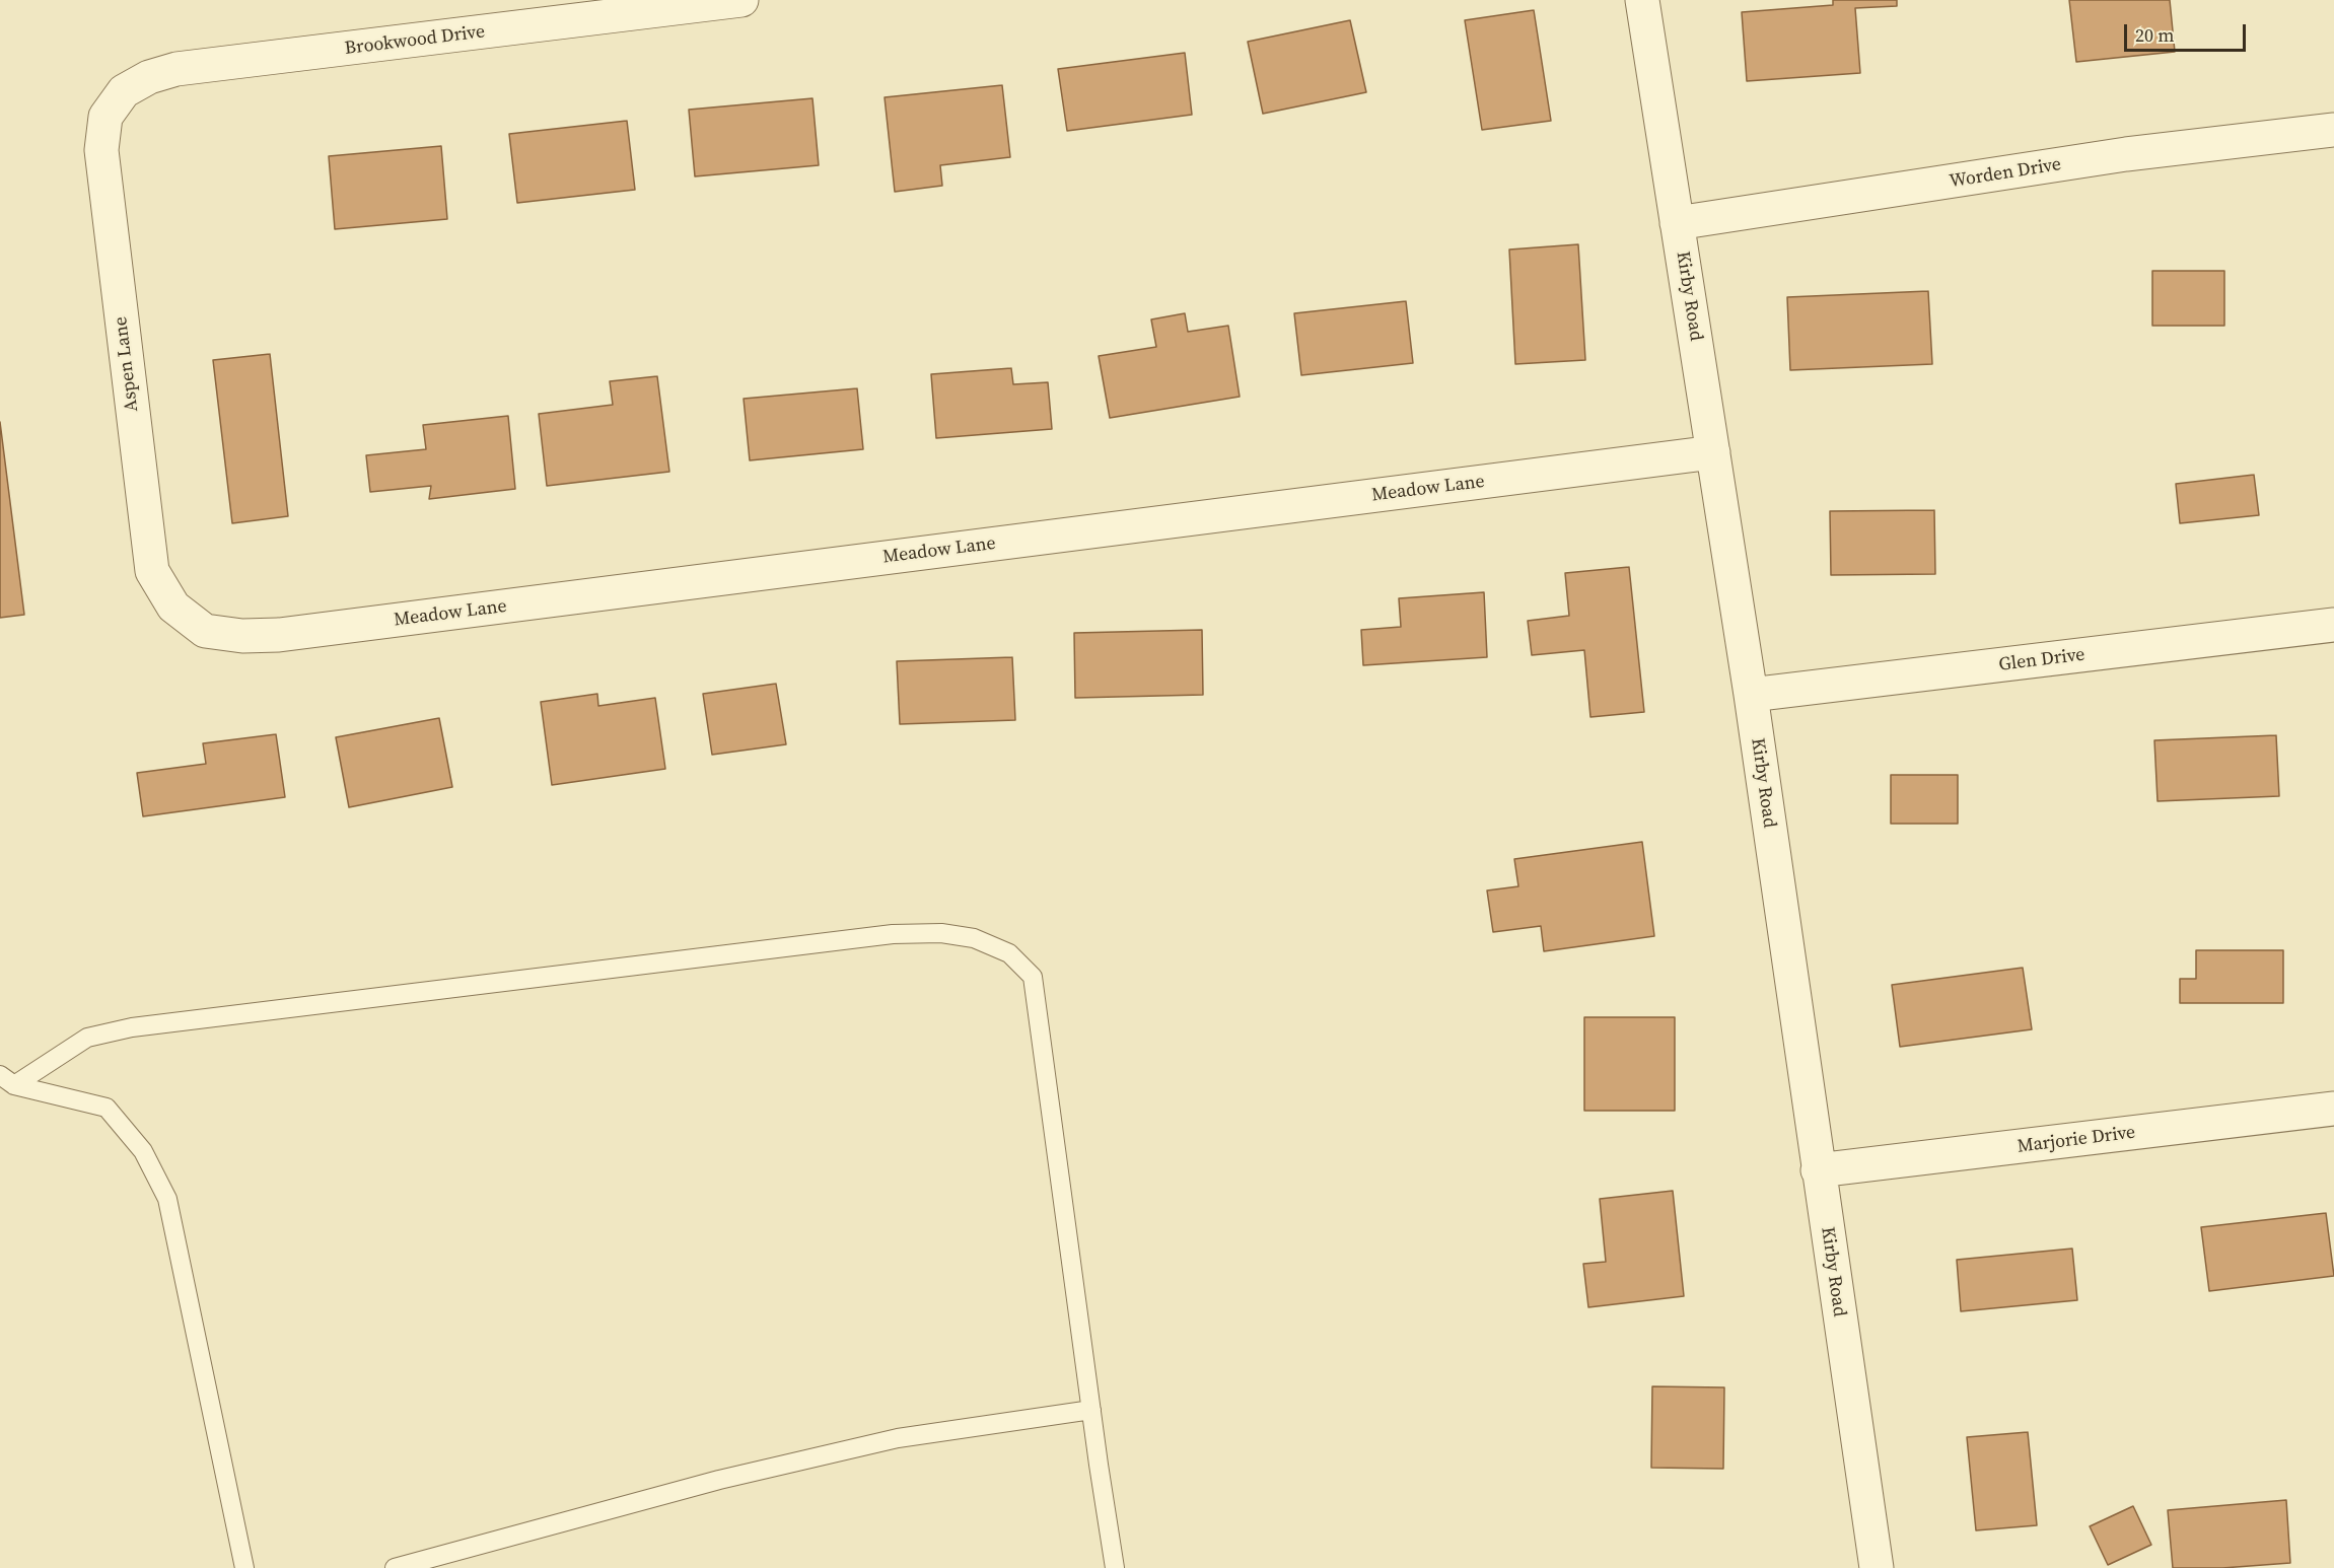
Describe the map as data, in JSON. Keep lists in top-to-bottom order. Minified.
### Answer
{"streets":{"street":["Brookwood Drive","Worden Drive","Kirby Road","Aspen Lane","Meadow Lane","Glen Drive","Marjorie Drive"]},"crossings":[["Brookwood Drive","Aspen Lane"],["Worden Drive","Kirby Road"],["Kirby Road","Meadow Lane"],["Kirby Road","Glen Drive"],["Kirby Road","Marjorie Drive"],["Aspen Lane","Meadow Lane"]],"scale_bar":"20 m"}
